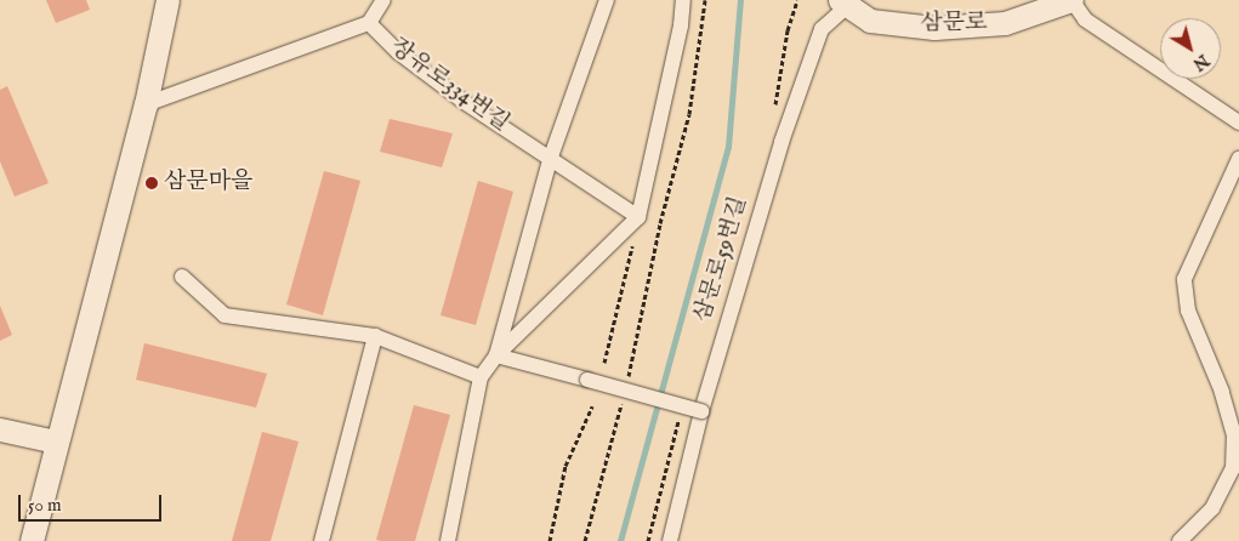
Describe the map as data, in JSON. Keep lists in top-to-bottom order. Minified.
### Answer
{"streets":{"street":["삼문로","장유로334번길","삼문로59번길"]},"crossings":[["삼문로","삼문로59번길"]],"places":["삼문마을"],"scale_bar":"50 m","north":"bottom right"}
